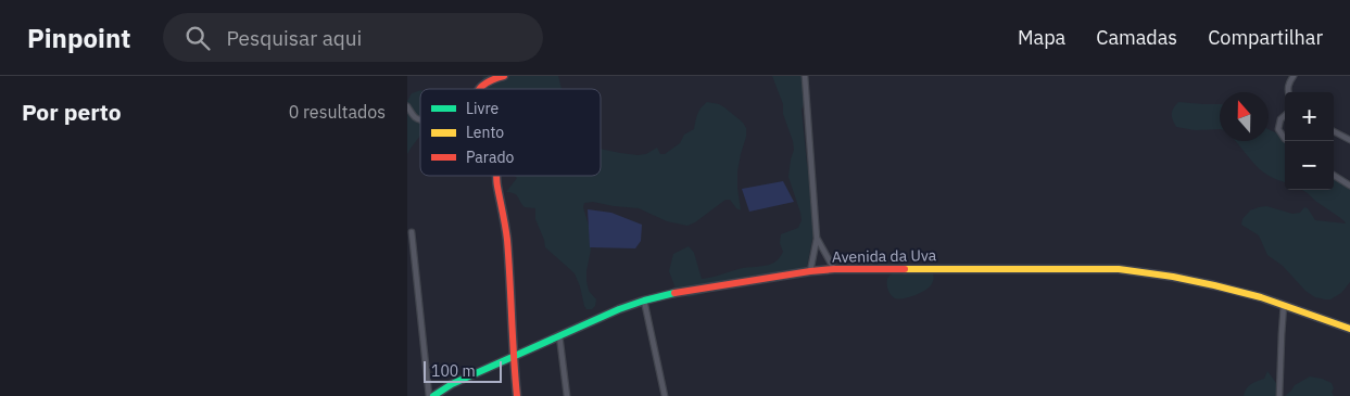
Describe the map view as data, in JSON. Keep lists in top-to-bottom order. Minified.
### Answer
{"streets":{"main road":["Avenida da Uva"]},"legend":["Livre","Lento","Parado"],"scale_bar":"100 m","north":"top","page":{"header":"Pinpoint","search":"Pesquisar aqui","nav":["Mapa","Camadas","Compartilhar"],"heading":["Por perto","0 resultados"],"map_buttons":["+","−"],"scale":"100 m"}}
